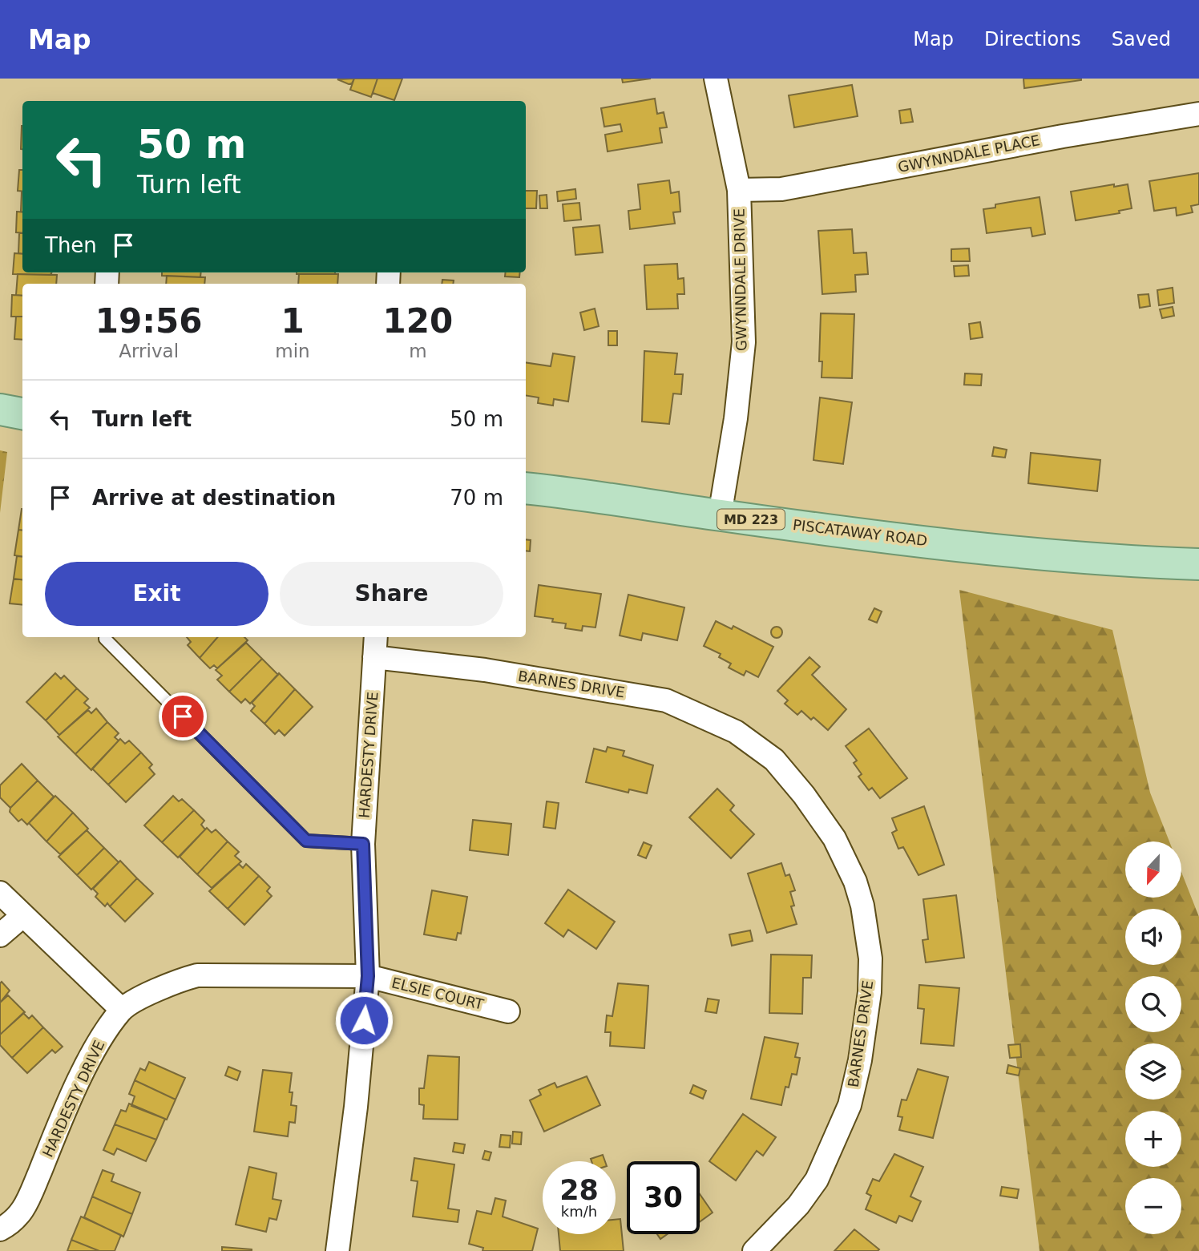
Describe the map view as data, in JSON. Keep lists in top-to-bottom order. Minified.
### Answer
{"streets":{"main road":["MD 223","PISCATAWAY ROAD"],"street":["GWYNNDALE PLACE","GWYNNDALE DRIVE","BARNES DRIVE","HARDESTY DRIVE","ELSIE COURT"]},"crossings":[["GWYNNDALE PLACE","GWYNNDALE DRIVE"],["GWYNNDALE DRIVE","PISCATAWAY ROAD"],["BARNES DRIVE","HARDESTY DRIVE"],["HARDESTY DRIVE","ELSIE COURT"]],"north":"bottom","page":{"header":"Map","nav":["Map","Directions","Saved"],"turn":["50 m","Turn left"],"then":"Then","eta":["19:56","Arrival","1","min","120","m"],"list":[{"name":"Turn left","value":"50 m"},{"name":"Arrive at destination","value":"70 m"}],"buttons":["Exit","Share"],"map_buttons":["+","−"],"speed":"28 km/h","limit":"30"}}
